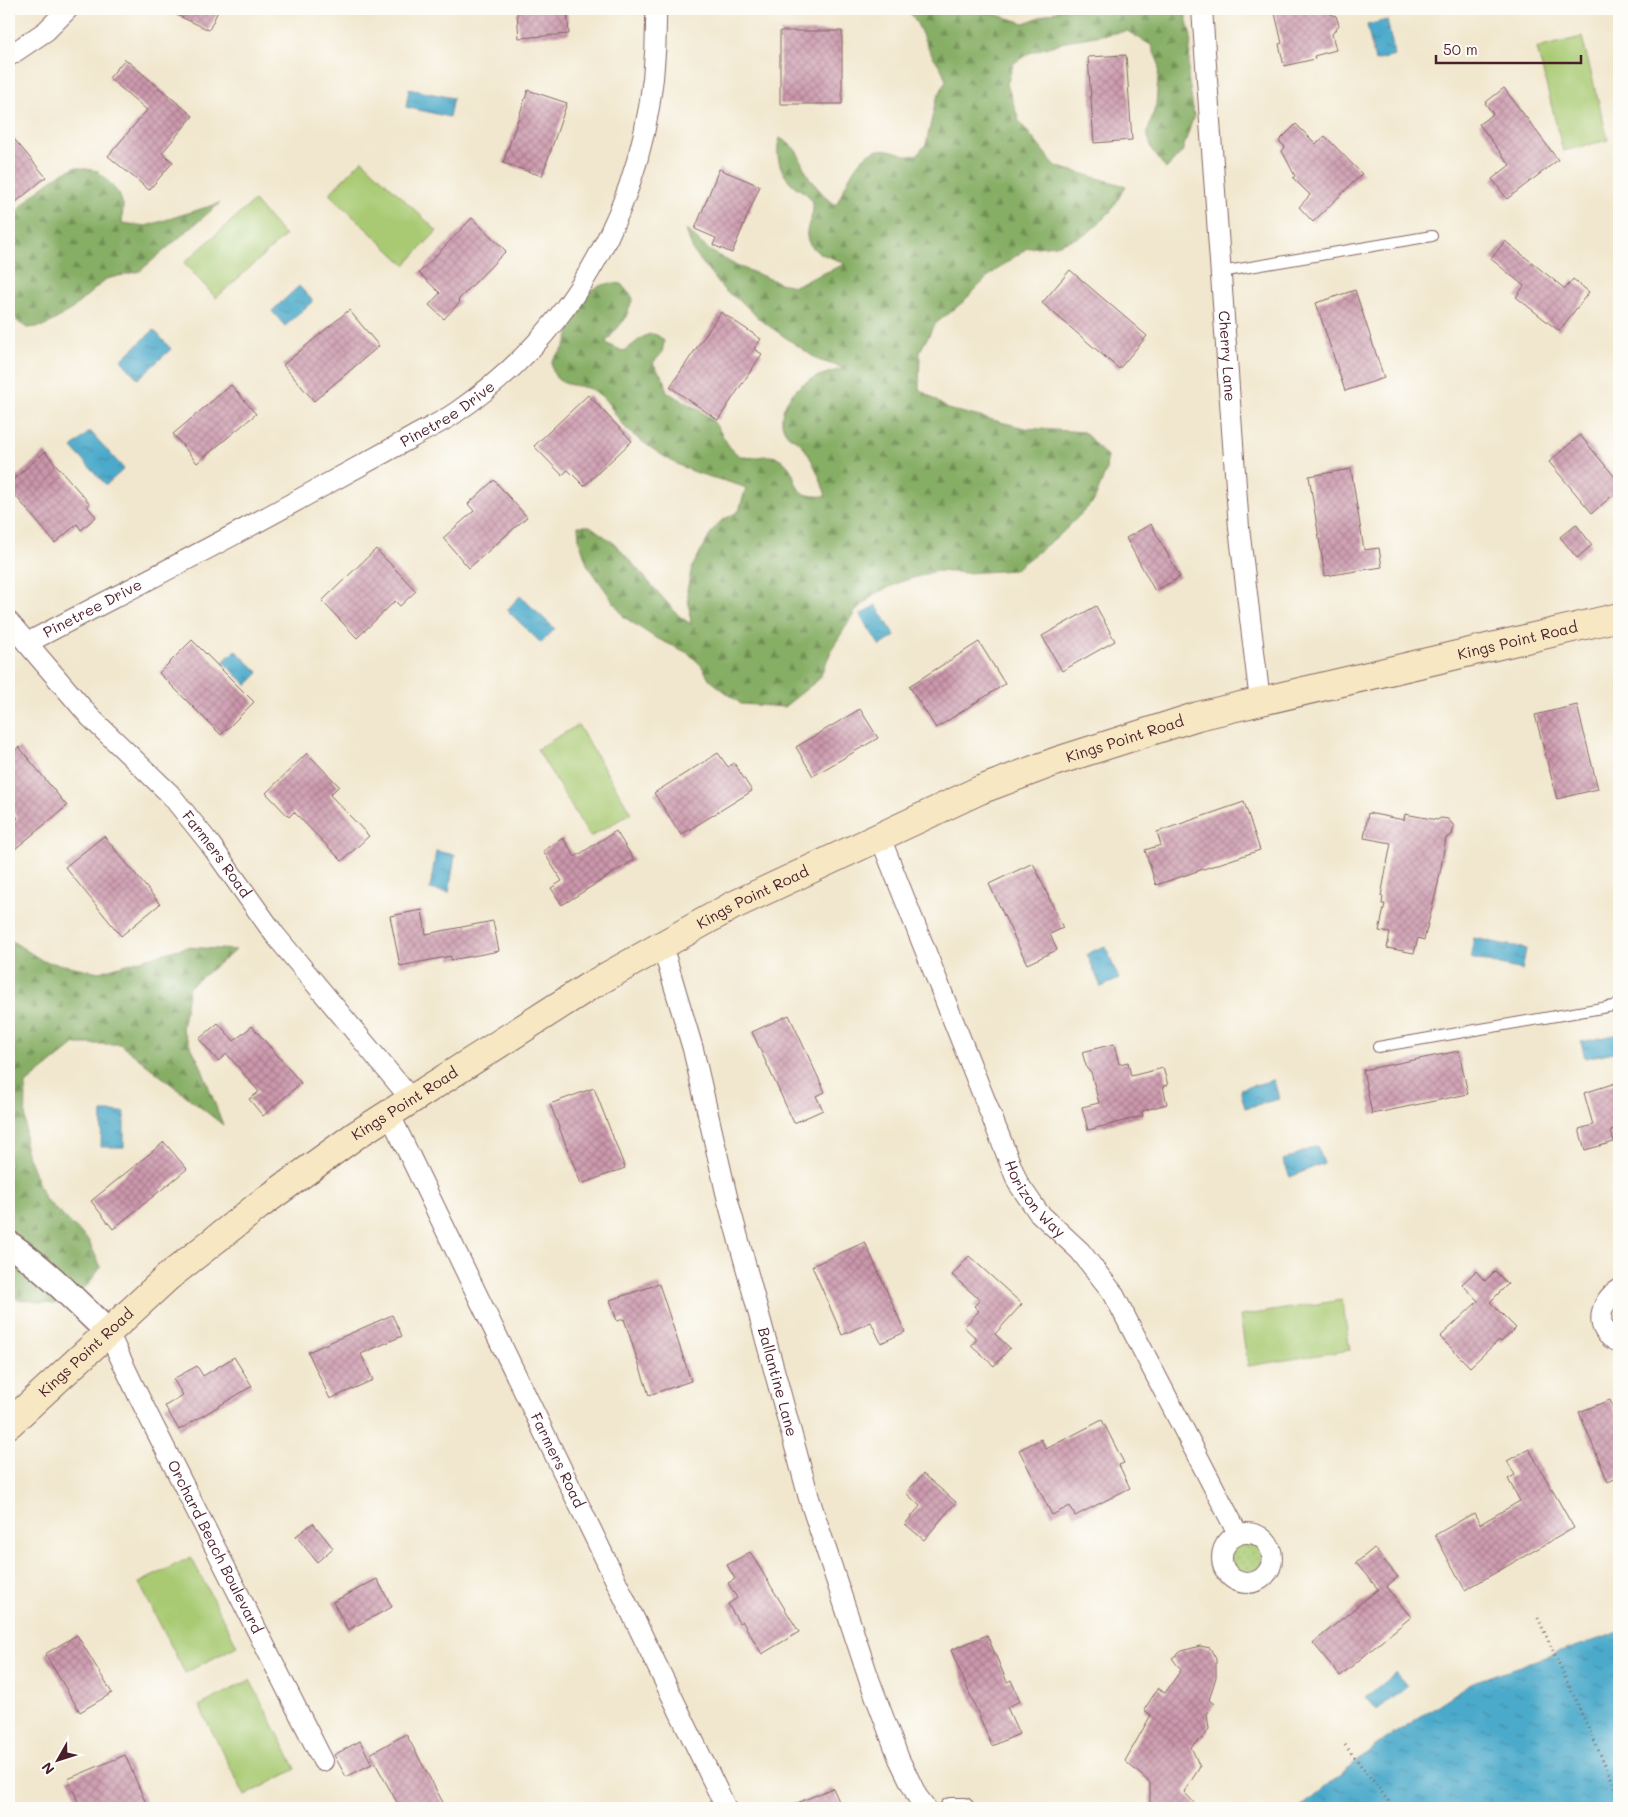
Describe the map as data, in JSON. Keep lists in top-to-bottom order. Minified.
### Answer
{"streets":{"main road":["Kings Point Road"],"street":["Cherry Lane","Pinetree Drive","Farmers Road","Horizon Way","Ballantine Lane","Orchard Beach Boulevard"]},"crossings":[["Cherry Lane","Kings Point Road"],["Pinetree Drive","Farmers Road"],["Kings Point Road","Farmers Road"],["Kings Point Road","Horizon Way"],["Kings Point Road","Ballantine Lane"],["Kings Point Road","Orchard Beach Boulevard"]],"scale_bar":"50 m","north":"bottom left"}
